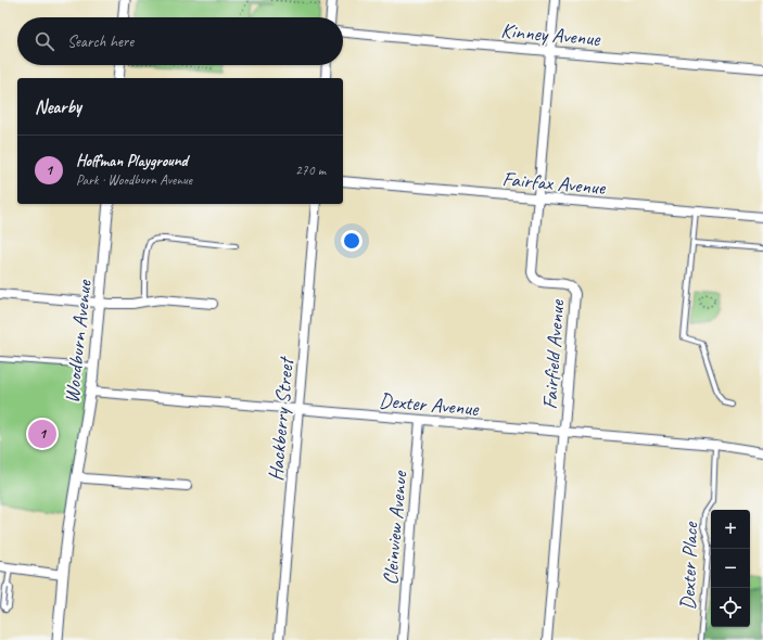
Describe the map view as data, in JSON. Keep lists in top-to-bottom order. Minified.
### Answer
{"streets":{"street":["Kinney Avenue","Fairfax Avenue","Woodburn Avenue","Fairfield Avenue","Dexter Avenue","Hackberry Street","Cleinview Avenue"],"lane":["Dexter Place"]},"crossings":[["Kinney Avenue","Fairfield Avenue"],["Fairfax Avenue","Fairfield Avenue"],["Woodburn Avenue","Dexter Avenue"],["Fairfield Avenue","Dexter Avenue"],["Dexter Avenue","Hackberry Street"],["Dexter Avenue","Cleinview Avenue"],["Dexter Avenue","Dexter Place"]],"page":{"search":"Search here","heading":"Nearby","list":[{"mark":"1","name":"Hoffman Playground","note":"Park · Woodburn Avenue","value":"270 m"}],"pins":"1","map_buttons":["+","−"]}}
